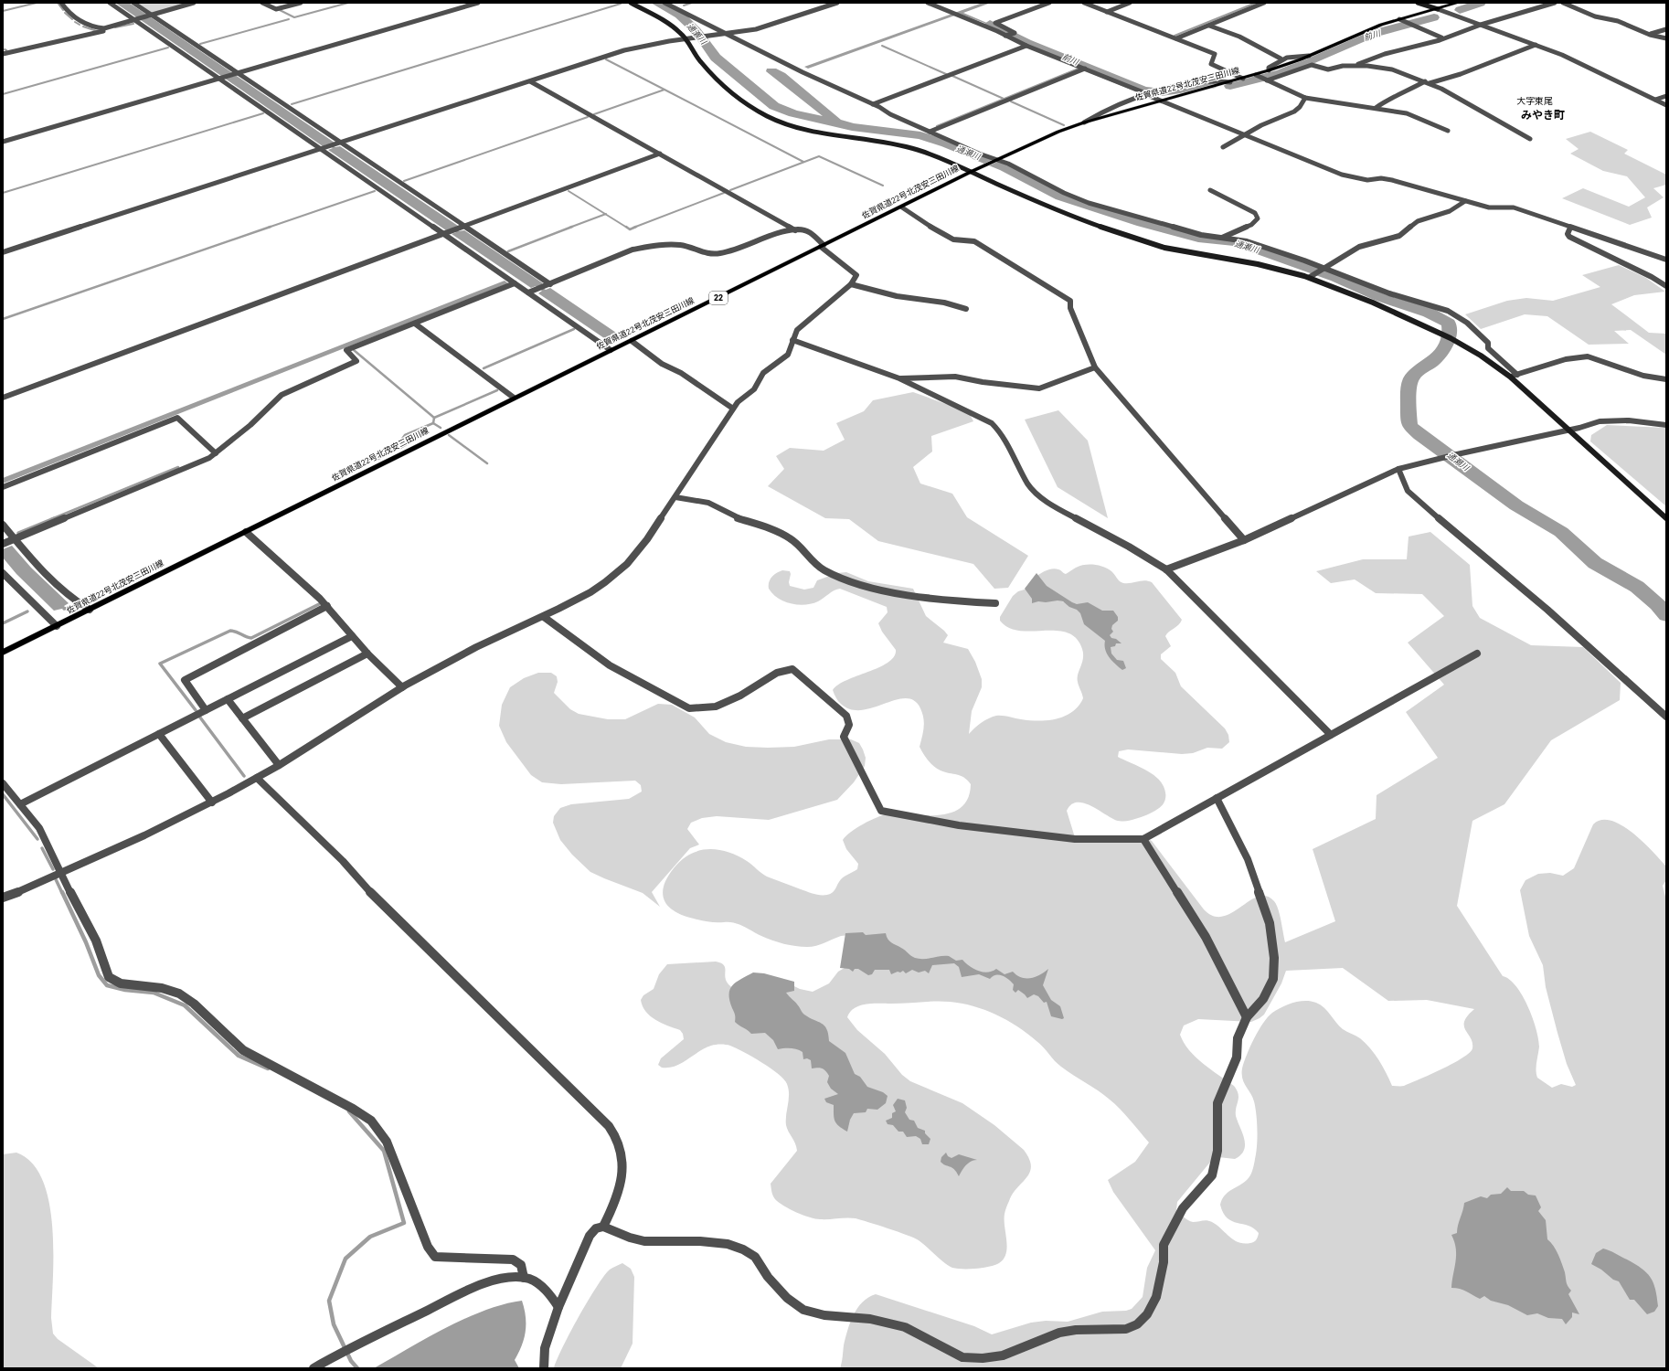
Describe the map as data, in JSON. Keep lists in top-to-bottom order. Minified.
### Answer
{"streets":{"main road":["佐賀県道22号北茂安三田川線","22"]},"districts":["大字東尾","みやき町"],"water":["通瀬川","前川"]}
